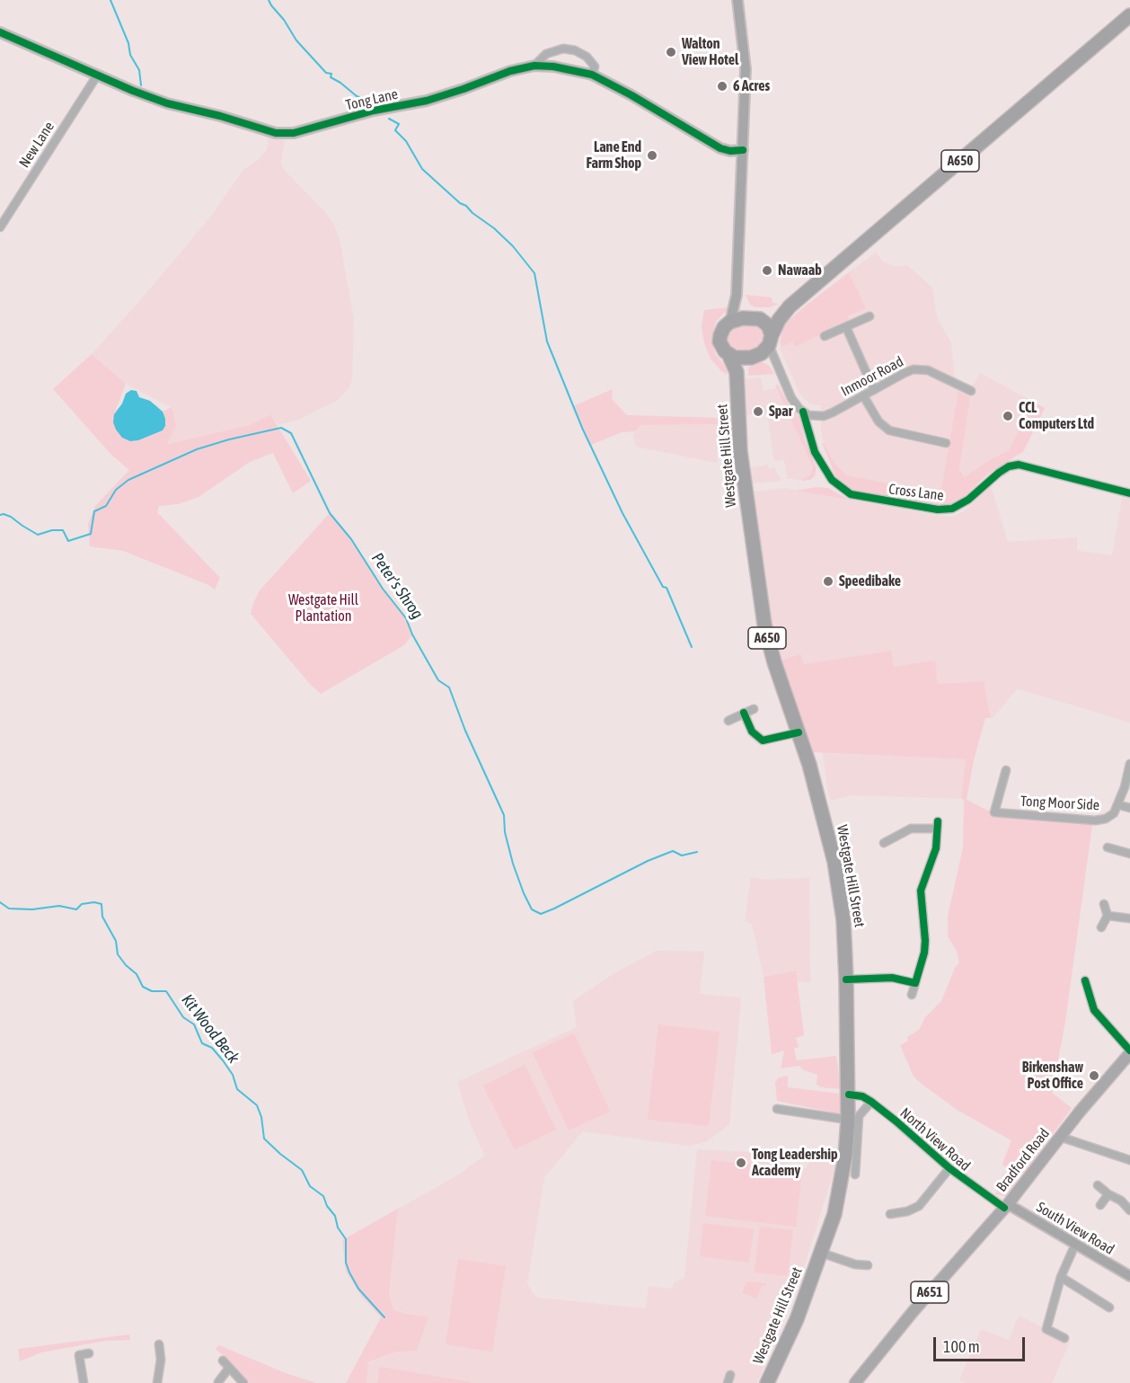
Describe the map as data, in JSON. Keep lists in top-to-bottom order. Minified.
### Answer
{"streets":{"highway":["A650","Westgate Hill Street"],"main road":["Bradford Road","A651"],"street":["Tong Lane","New Lane","Inmoor Road","Cross Lane","Tong Moor Side","North View Road","South View Road"]},"crossings":[["Tong Lane","New Lane"],["A650","Westgate Hill Street"],["A650","Cross Lane"],["Westgate Hill Street","Cross Lane"],["Westgate Hill Street","North View Road"],["North View Road","Bradford Road"],["North View Road","South View Road"],["Bradford Road","South View Road"]],"water":["Peter's Shrog","Kit Wood Beck"],"parks":["Westgate Hill Plantation"],"places":["Walton View Hotel","6 Acres","Lane End Farm Shop","Nawaab","Spar","CCL Computers Ltd","Speedibake","Birkenshaw Post Office","Tong Leadership Academy"],"scale_bar":"100 m"}
